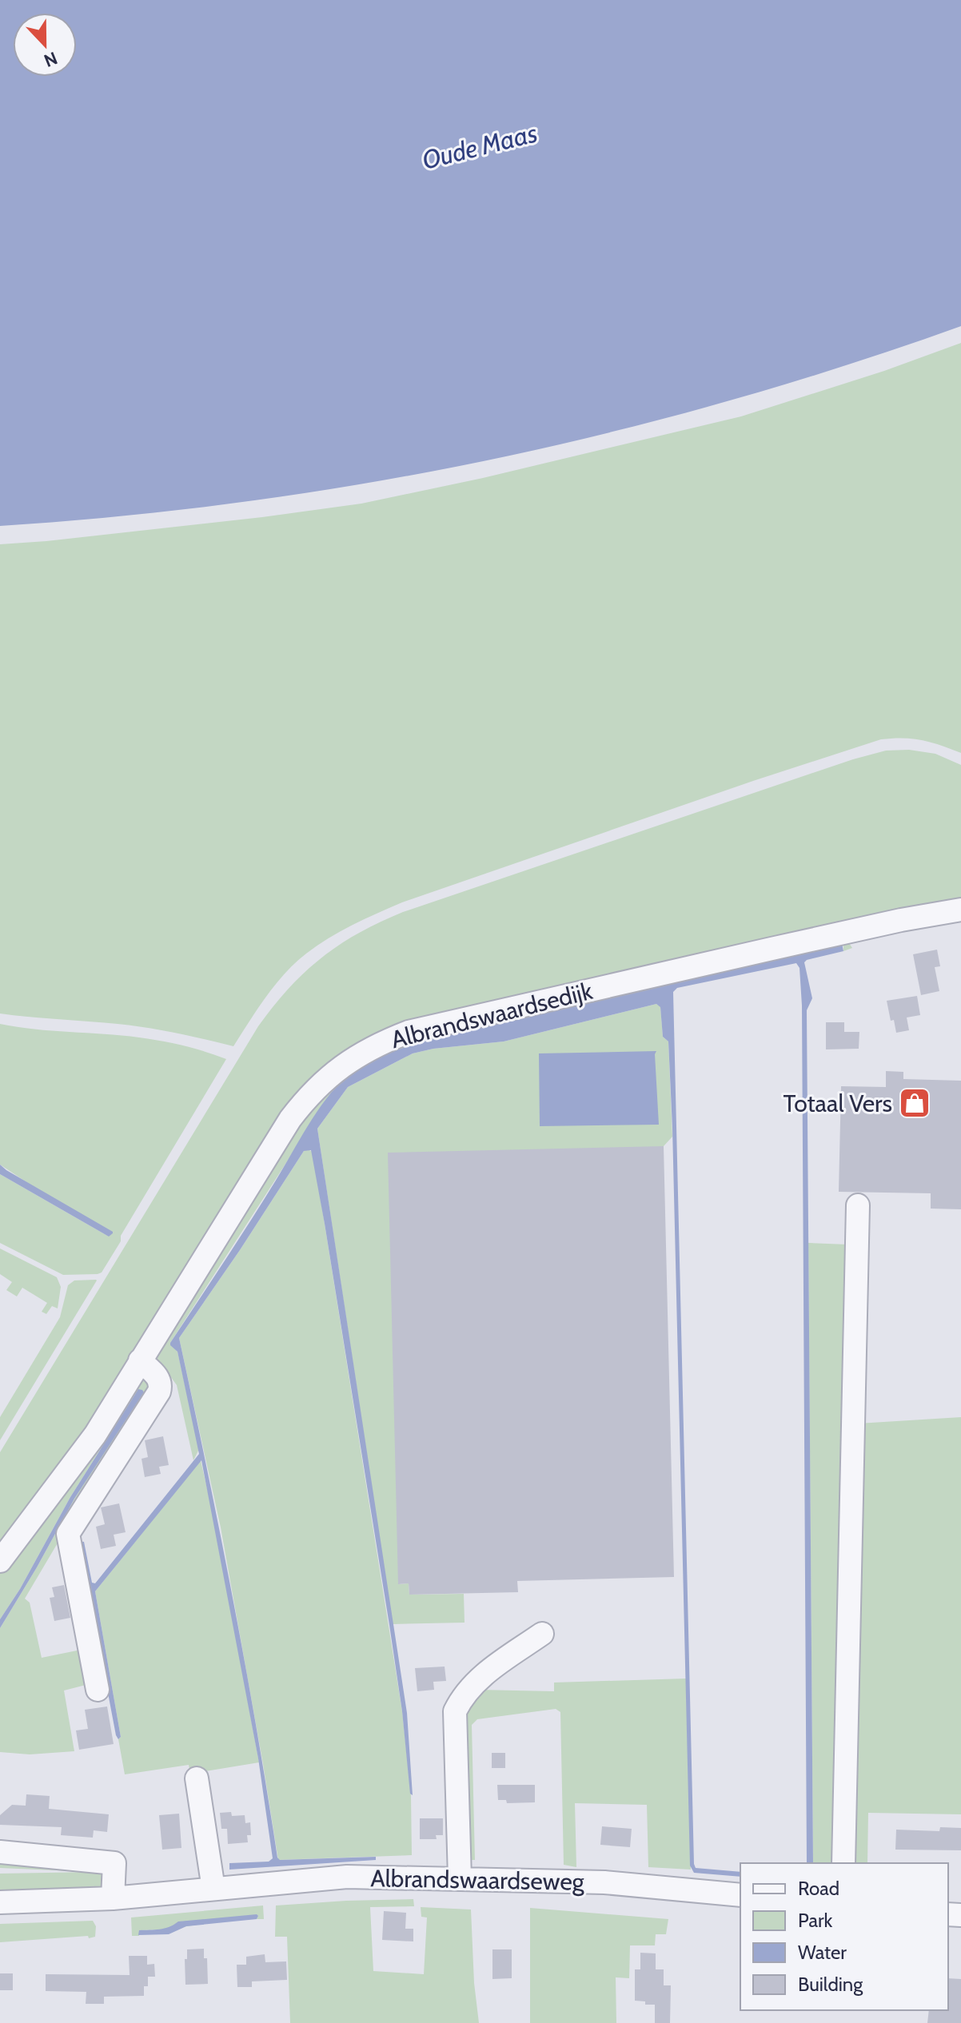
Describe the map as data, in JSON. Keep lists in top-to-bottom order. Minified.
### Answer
{"streets":{"street":["Albrandswaardsedijk","Albrandswaardseweg"]},"water":["Oude Maas"],"places":{"shop":["Totaal Vers"]},"legend":["Road","Park","Water","Building"],"north":"bottom"}
